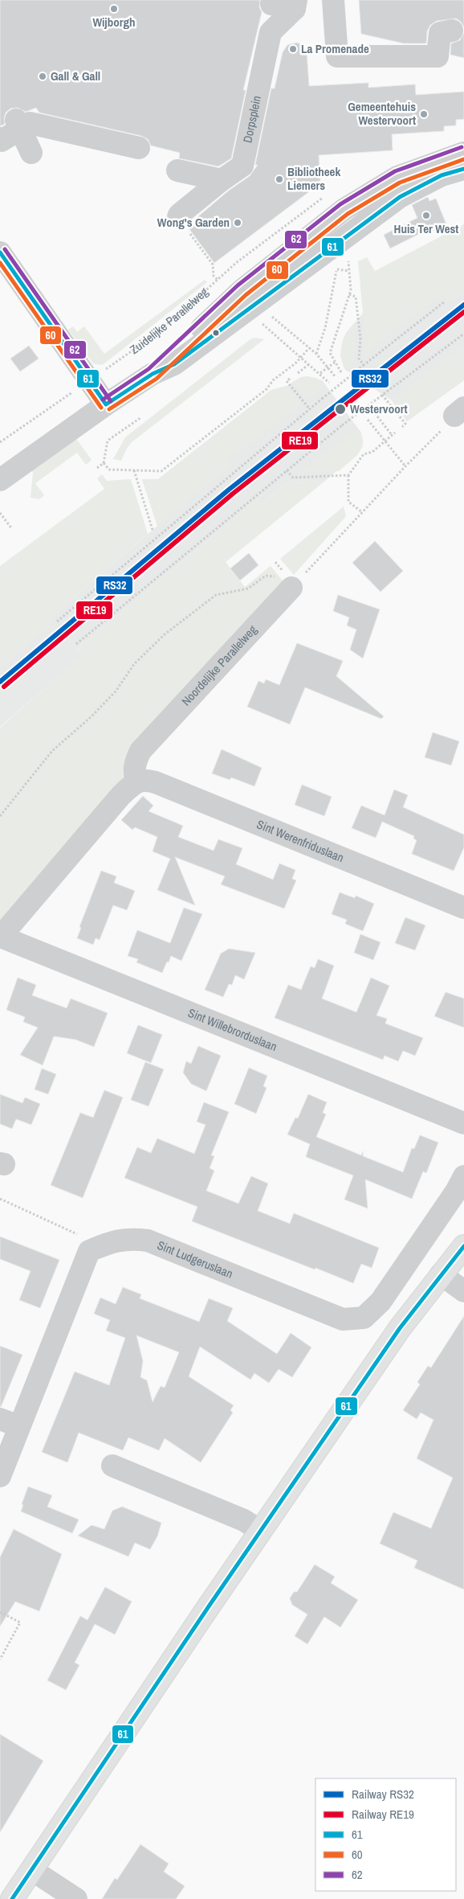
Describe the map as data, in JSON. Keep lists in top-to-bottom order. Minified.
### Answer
{"streets":{"street":["Dorpsplein","Zuidelijke Parallelweg","Noordelijke Parallelweg","Sint Werenfriduslaan","Sint Willebrorduslaan","Sint Ludgeruslaan"]},"crossings":[["Noordelijke Parallelweg","Sint Werenfriduslaan"]],"places":["Wijborgh","La Promenade","Gall & Gall","Gemeentehuis Westervoort","Bibliotheek Liemers","Huis Ter West","Wong's Garden","Westervoort"],"lines":["transit line 62","transit line 60","transit line 61","rail line RS32","rail line RE19"],"legend":["Railway RS32","Railway RE19","61","60","62"]}
